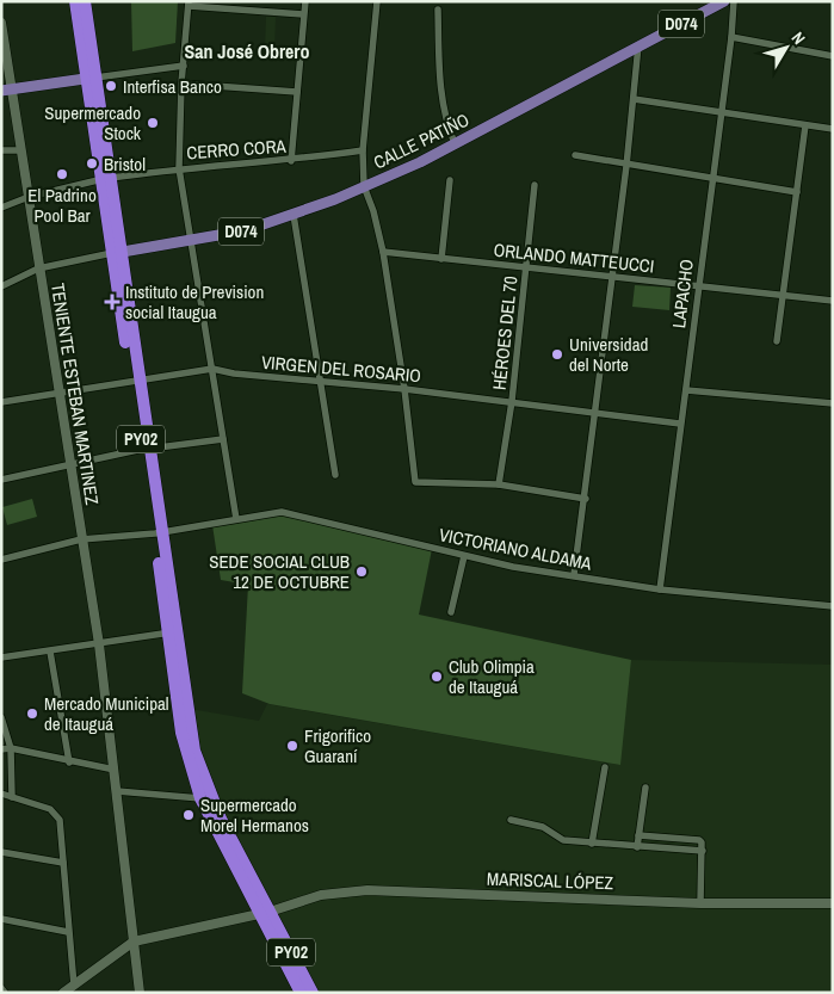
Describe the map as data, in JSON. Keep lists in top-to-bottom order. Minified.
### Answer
{"streets":{"highway":["PY02"],"main road":["D074","CALLE PATIÑO"],"street":["CERRO CORA","ORLANDO MATTEUCCI","LAPACHO","HÉROES DEL 70","VIRGEN DEL ROSARIO","TENIENTE ESTEBAN MARTINEZ","VICTORIANO ALDAMA","MARISCAL LÓPEZ"]},"crossings":[["CALLE PATIÑO","PY02"],["CERRO CORA","TENIENTE ESTEBAN MARTINEZ"],["CERRO CORA","PY02"],["ORLANDO MATTEUCCI","LAPACHO"],["ORLANDO MATTEUCCI","HÉROES DEL 70"],["LAPACHO","VIRGEN DEL ROSARIO"],["LAPACHO","VICTORIANO ALDAMA"],["HÉROES DEL 70","VIRGEN DEL ROSARIO"],["VIRGEN DEL ROSARIO","TENIENTE ESTEBAN MARTINEZ"],["VIRGEN DEL ROSARIO","PY02"],["TENIENTE ESTEBAN MARTINEZ","VICTORIANO ALDAMA"],["TENIENTE ESTEBAN MARTINEZ","MARISCAL LÓPEZ"],["PY02","VICTORIANO ALDAMA"],["PY02","MARISCAL LÓPEZ"]],"districts":["San José Obrero"],"places":{"other":["Interfisa Banco","Supermercado Stock","Bristol","El Padrino Pool Bar","Universidad del Norte","SEDE SOCIAL CLUB 12 DE OCTUBRE","Club Olimpia de Itauguá","Mercado Municipal de Itauguá","Frigorifico Guaraní","Supermercado Morel Hermanos"],"health":["Instituto de Prevision social Itaugua"]},"north":"top right"}
